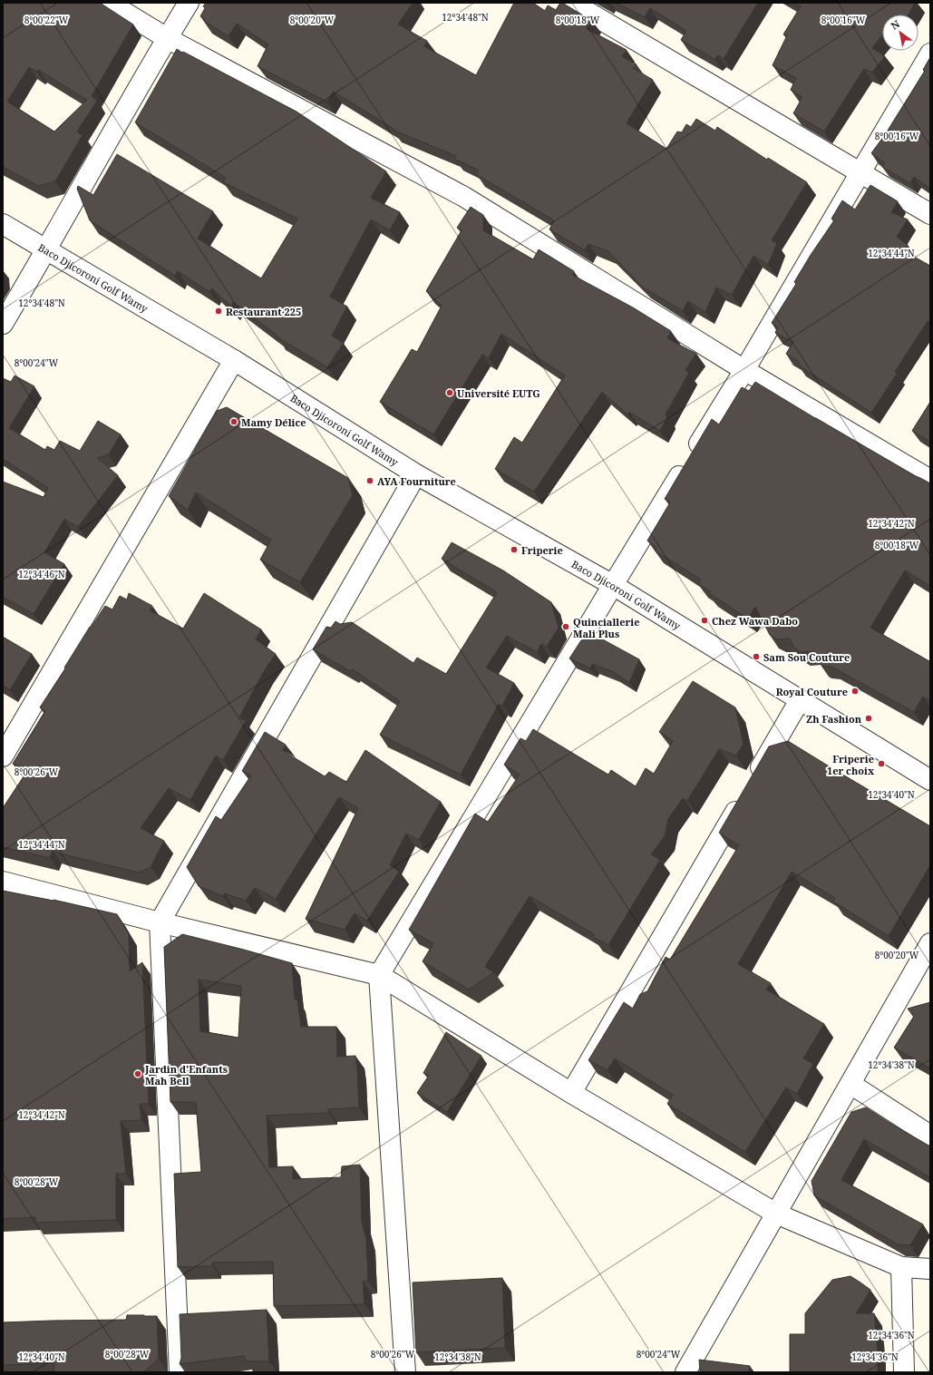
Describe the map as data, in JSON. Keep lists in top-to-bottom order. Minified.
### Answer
{"streets":{"street":["Baco Djicoroni Golf Wamy"]},"places":["Restaurant 225","Université EUTG","Mamy Délice","AYA Fourniture","Friperie","Chez Wawa Dabo","Quinciallerie Mali Plus","Sam Sou Couture","Royal Couture","Zh Fashion","Friperie 1er choix","Jardin d'Enfants Mah Bell"],"north":"top left","coordinates":["12°34'48\"N","8°00'22\"W","8°00'20\"W","8°00'18\"W","8°00'16\"W","12°34'44\"N","8°00'24\"W","12°34'42\"N","12°34'46\"N","8°00'26\"W","12°34'40\"N","12°34'38\"N","8°00'28\"W","12°34'36\"N"]}
